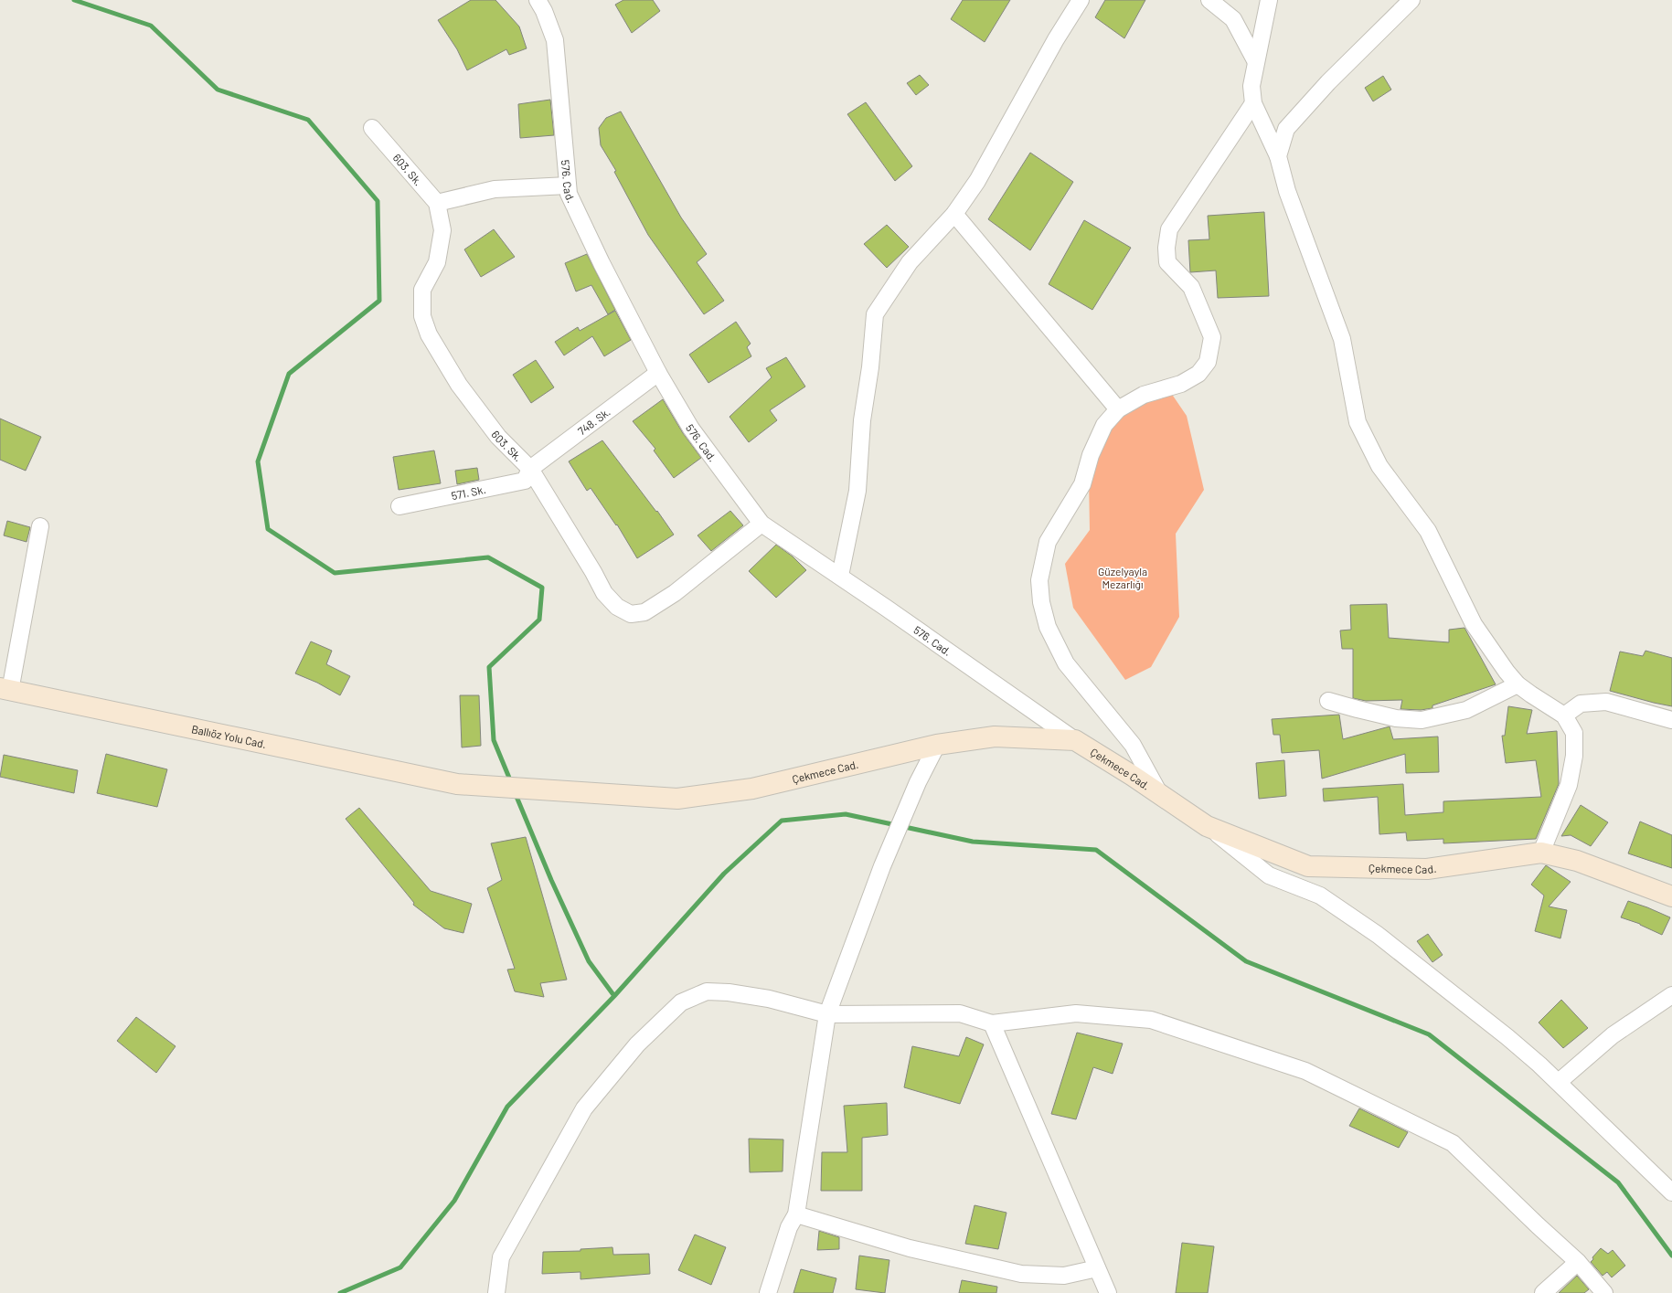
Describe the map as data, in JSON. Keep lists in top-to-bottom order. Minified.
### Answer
{"streets":{"street":["603. Sk.","576. Cad.","748. Sk.","571. Sk.","Ballıöz Yolu Cad.","Çekmece Cad."]},"crossings":[["603. Sk.","576. Cad."],["603. Sk.","748. Sk."],["603. Sk.","571. Sk."],["576. Cad.","748. Sk."],["576. Cad.","Çekmece Cad."],["748. Sk.","571. Sk."],["Ballıöz Yolu Cad.","Çekmece Cad."]],"parks":["Güzelyayla Mezarlığı"]}
